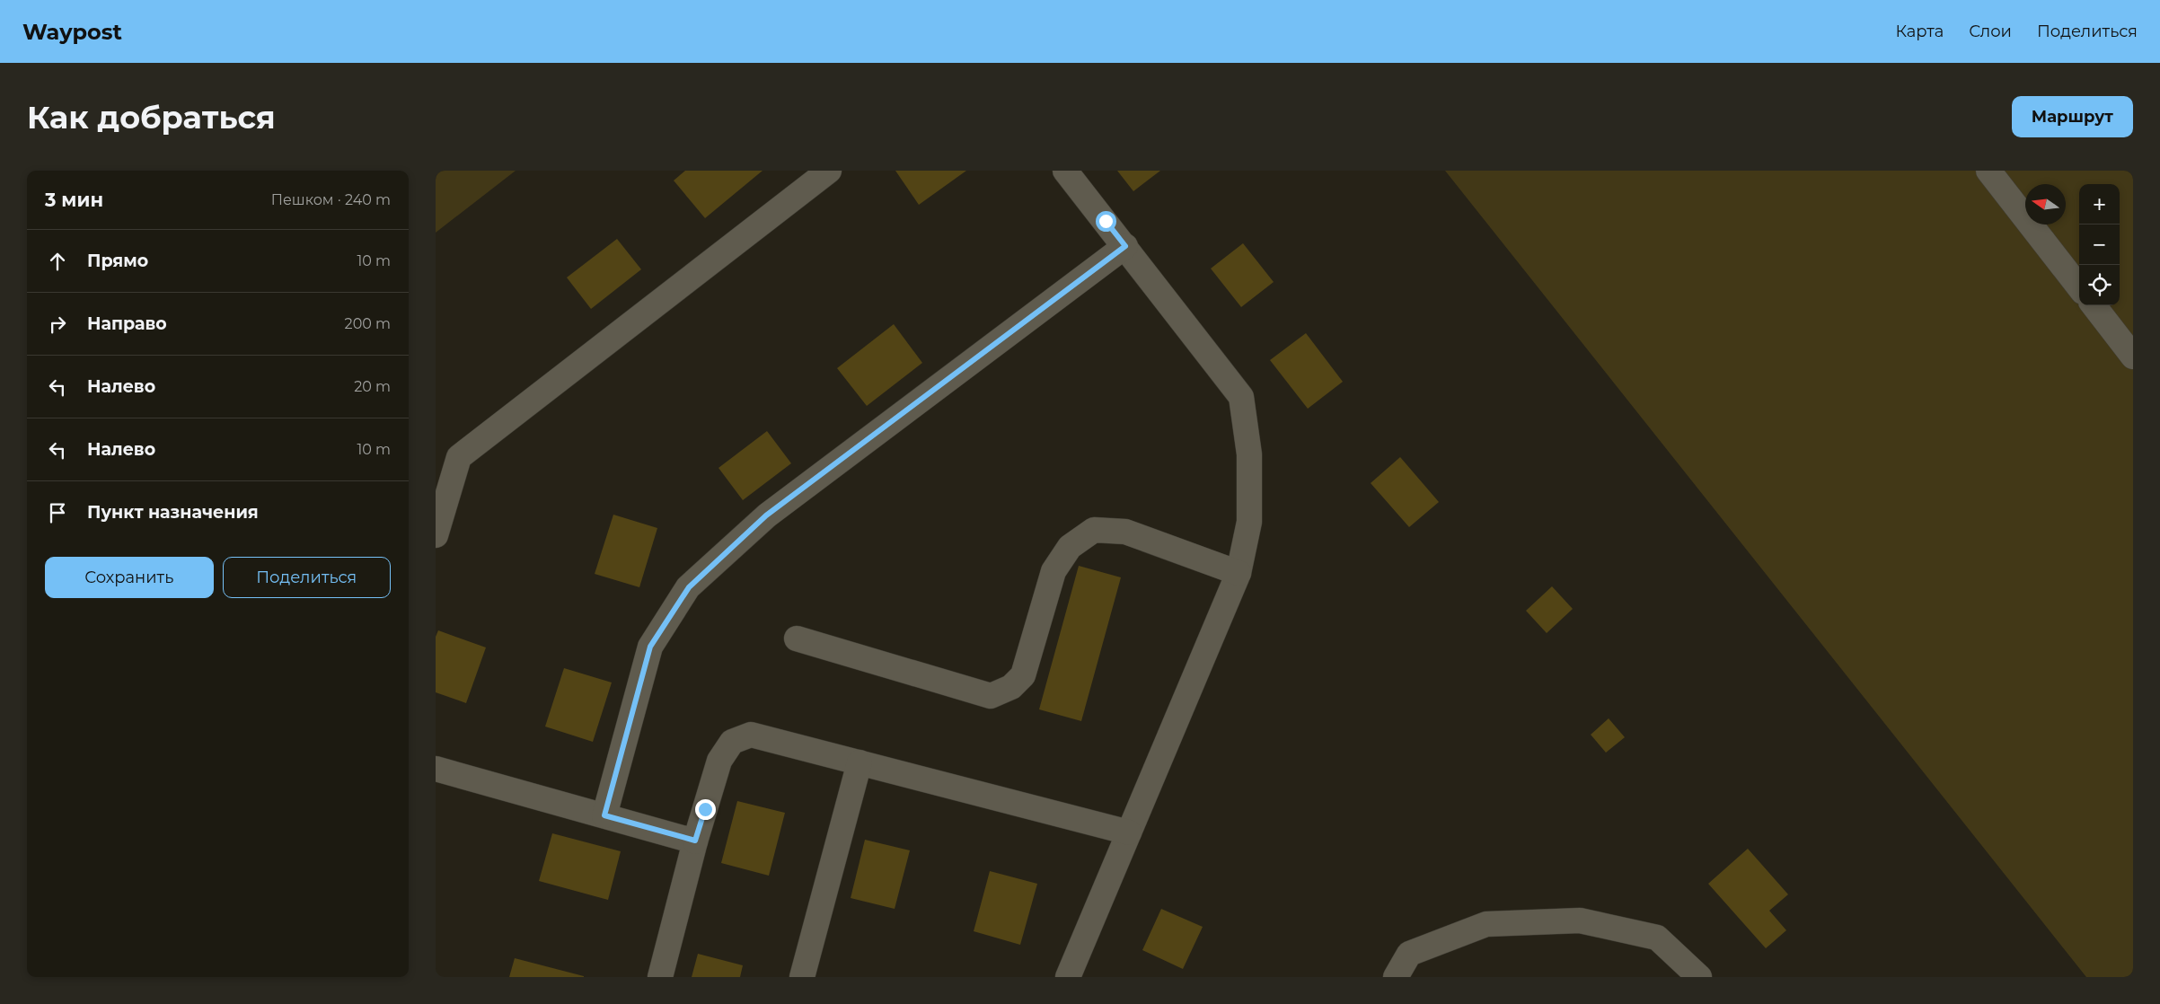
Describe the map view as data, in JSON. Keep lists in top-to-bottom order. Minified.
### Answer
{"north":"left","page":{"header":"Waypost","nav":["Карта","Слои","Поделиться"],"buttons":["Маршрут",["Сохранить","Поделиться"]],"title":"Как добраться","heading":["3 мин","Пешком · 240 m"],"map_buttons":["+","−"],"list":[["Прямо","10 m"],["Направо","200 m"],["Налево","20 m"],["Налево","10 m"],"Пункт назначения"]}}
